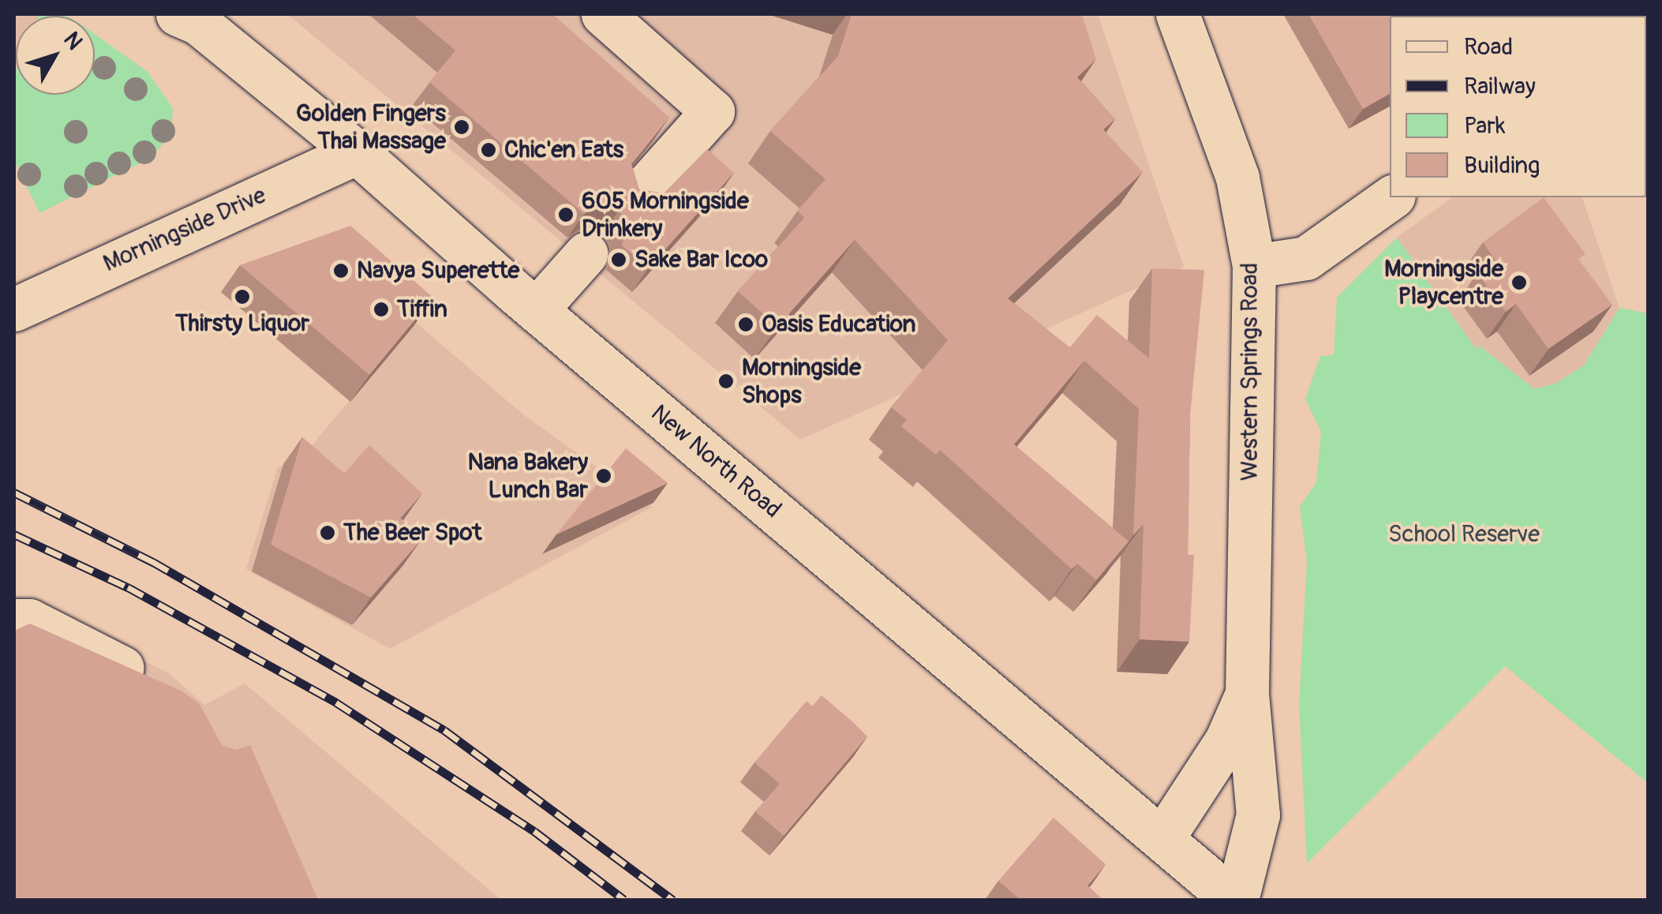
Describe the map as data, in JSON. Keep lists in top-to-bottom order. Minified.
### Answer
{"streets":{"main road":["Morningside Drive","Western Springs Road","New North Road"]},"crossings":[["Morningside Drive","New North Road"],["Western Springs Road","New North Road"]],"parks":["School Reserve"],"places":["Golden Fingers Thai Massage","Chic'en Eats","605 Morningside Drinkery","Sake Bar Icoo","Navya Superette","Morningside Playcentre","Thirsty Liquor","Tiffin","Oasis Education","Morningside Shops","Nana Bakery Lunch Bar","The Beer Spot"],"legend":["Road","Railway","Park","Building"],"north":"top right"}
